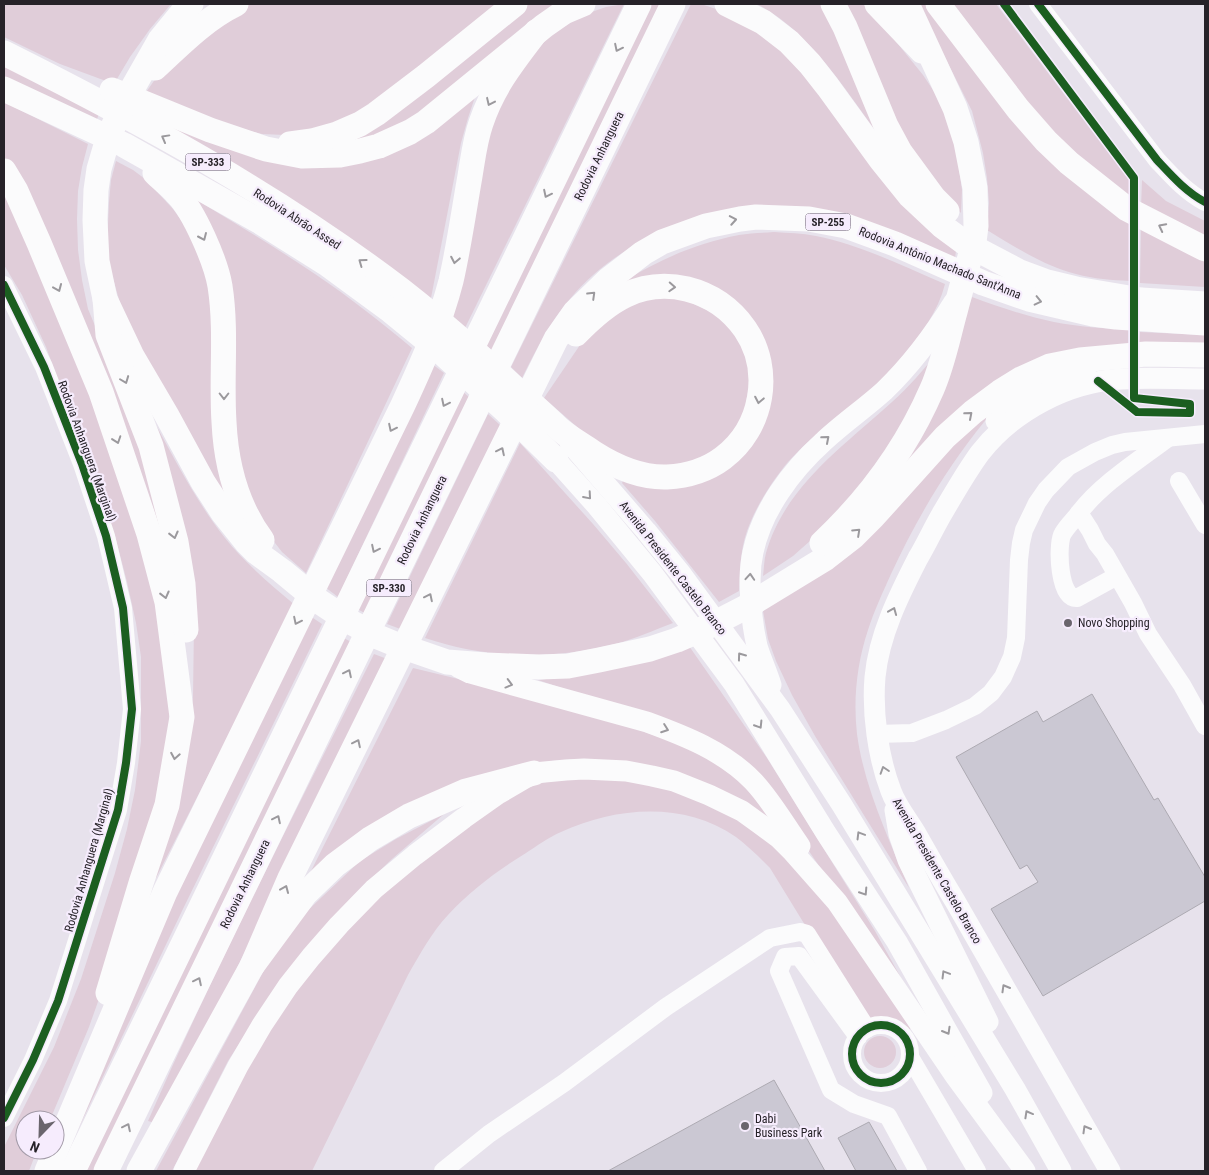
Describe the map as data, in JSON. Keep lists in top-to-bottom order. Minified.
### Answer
{"streets":{"highway":["Rodovia Anhanguera","SP-333","Rodovia Abrão Assed","SP-255","Rodovia Antônio Machado Sant'Anna","SP-330"],"main road":["Avenida Presidente Castelo Branco"],"street":["Rodovia Anhanguera (Marginal)"]},"crossings":[["Rodovia Abrão Assed","Rodovia Antônio Machado Sant'Anna"],["Rodovia Abrão Assed","Avenida Presidente Castelo Branco"],["Rodovia Abrão Assed","SP-330"],["Rodovia Antônio Machado Sant'Anna","SP-330"]],"places":["Novo Shopping","Dabi Business Park"],"north":"bottom left"}
